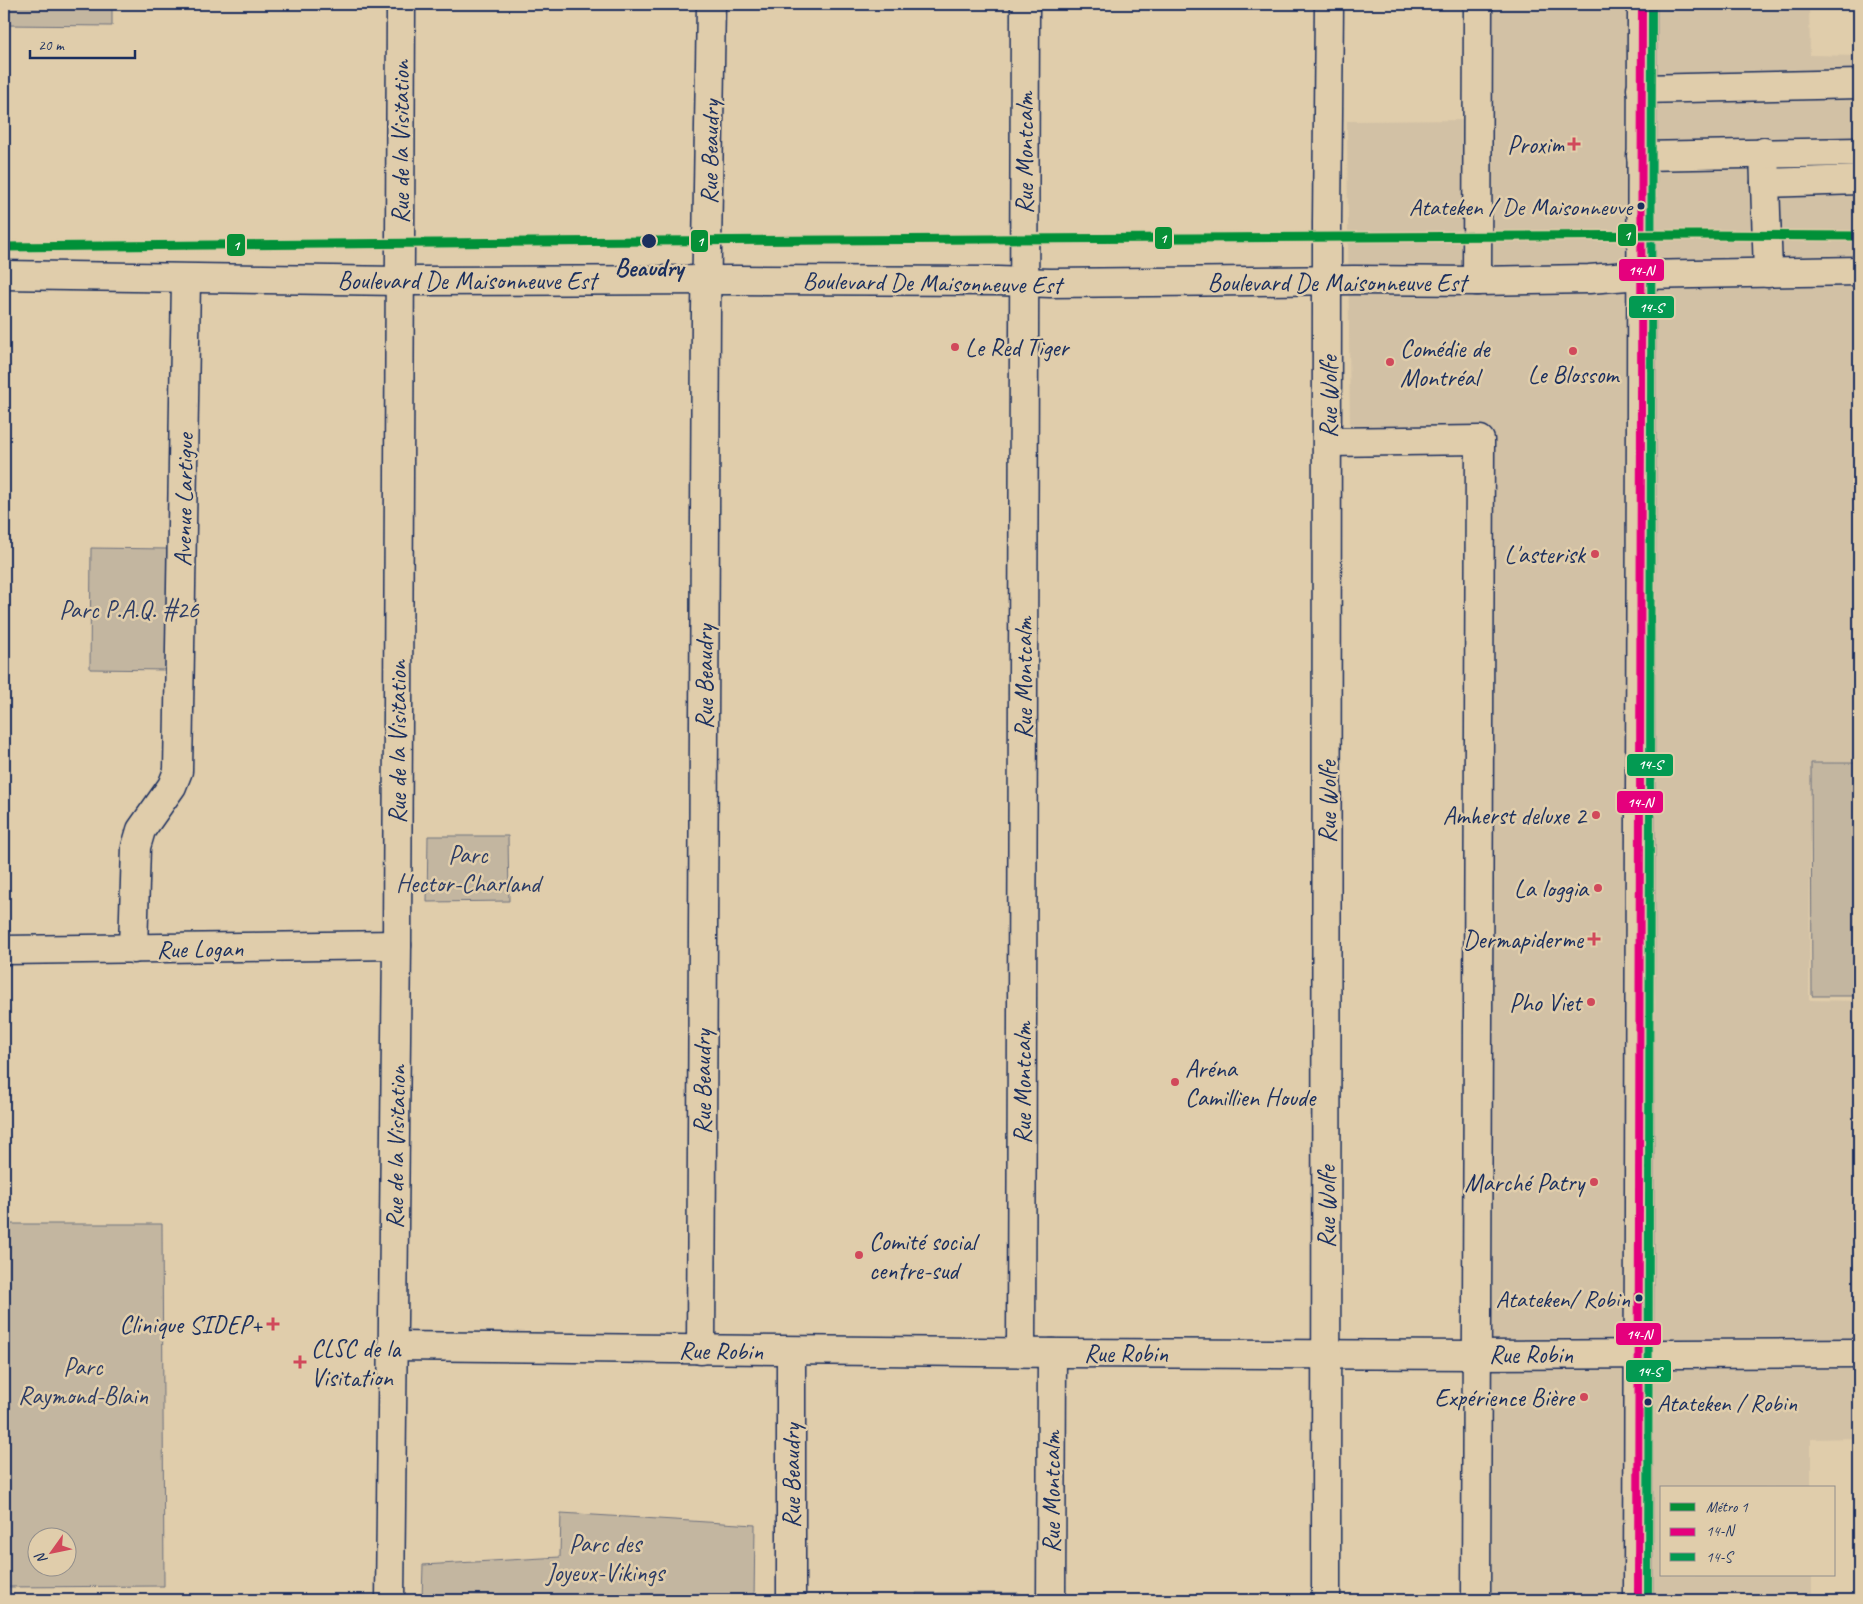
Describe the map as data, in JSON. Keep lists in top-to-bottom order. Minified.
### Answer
{"streets":{"street":["Rue de la Visitation","Rue Beaudry","Rue Montcalm","Boulevard De Maisonneuve Est","Rue Wolfe","Avenue Lartigue","Rue Logan","Rue Robin"]},"crossings":[["Rue de la Visitation","Boulevard De Maisonneuve Est"],["Rue de la Visitation","Rue Logan"],["Rue de la Visitation","Rue Robin"],["Rue Beaudry","Boulevard De Maisonneuve Est"],["Rue Beaudry","Rue Robin"],["Rue Montcalm","Boulevard De Maisonneuve Est"],["Rue Montcalm","Rue Robin"],["Boulevard De Maisonneuve Est","Rue Wolfe"],["Boulevard De Maisonneuve Est","Avenue Lartigue"],["Rue Wolfe","Rue Robin"],["Avenue Lartigue","Rue Logan"]],"parks":["Parc P.A.Q. #26","Parc Hector-Charland","Parc Raymond-Blain","Parc des Joyeux-Vikings"],"places":{"health":["Proxim","Dermapiderme","Clinique SIDEP+","CLSC de la Visitation"],"other":["Atateken / De Maisonneuve","Beaudry","Le Red Tiger","Le Blossom","Comédie de Montréal","L'asterisk","Amherst deluxe 2","La loggia","Pho Viet","Aréna Camillien Houde","Marché Patry","Comité social centre-sud","Atateken/ Robin","Expérience Bière","Atateken / Robin"]},"lines":["transit line 14-N","transit line 14-S","metro line 1"],"legend":["Métro 1","14-N","14-S"],"scale_bar":"20 m","north":"bottom left"}
